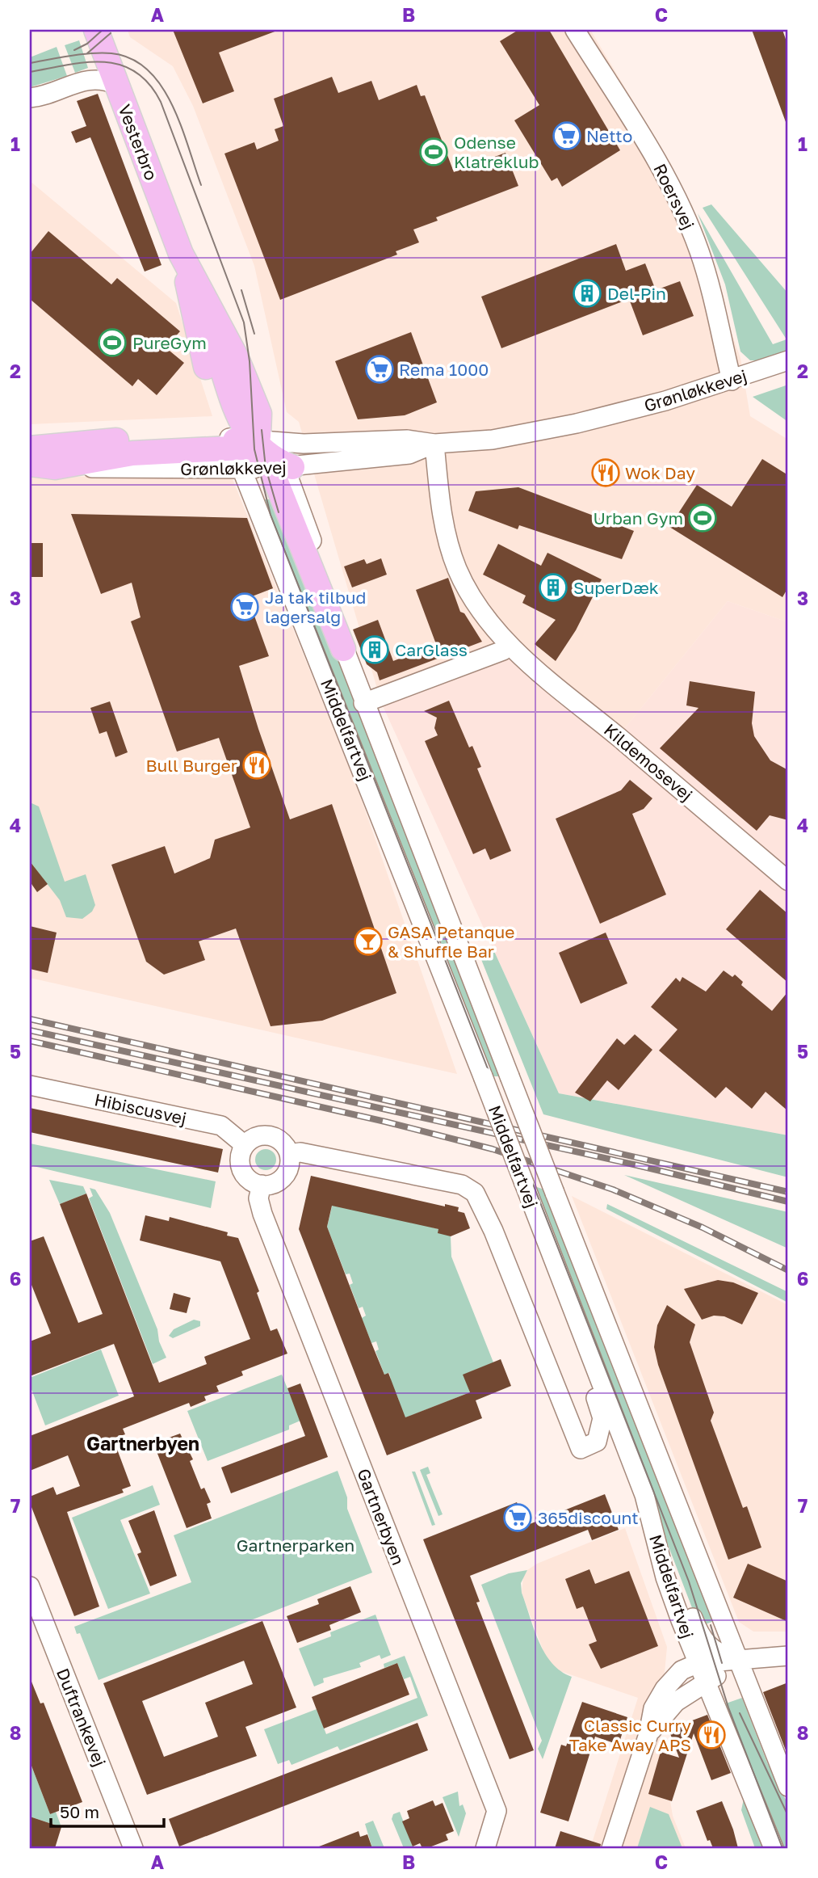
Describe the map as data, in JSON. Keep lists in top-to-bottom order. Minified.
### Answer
{"streets":{"main road":["Vesterbro","Grønløkkevej"],"street":["Roersvej","Middelfartvej","Kildemosevej","Hibiscusvej","Gartnerbyen","Duftrankevej"]},"crossings":[["Vesterbro","Grønløkkevej"],["Vesterbro","Middelfartvej"],["Roersvej","Grønløkkevej"],["Grønløkkevej","Middelfartvej"],["Grønløkkevej","Kildemosevej"],["Hibiscusvej","Gartnerbyen"]],"districts":["Gartnerbyen"],"parks":["Gartnerparken"],"places":{"supermarket":["Netto","Rema 1000","Ja tak tilbud lagersalg","365discount"],"sports":["Odense Klatreklub","PureGym","Urban Gym"],"building":["Del-Pin","SuperDæk","CarGlass"],"restaurant":["Wok Day","Bull Burger","Classic Curry Take Away APS"],"bar":["GASA Petanque & Shuffle Bar"]},"scale_bar":"50 m","grid":{"columns":["A","B","C"],"rows":["1","2","3","4","5","6","7","8"]}}
